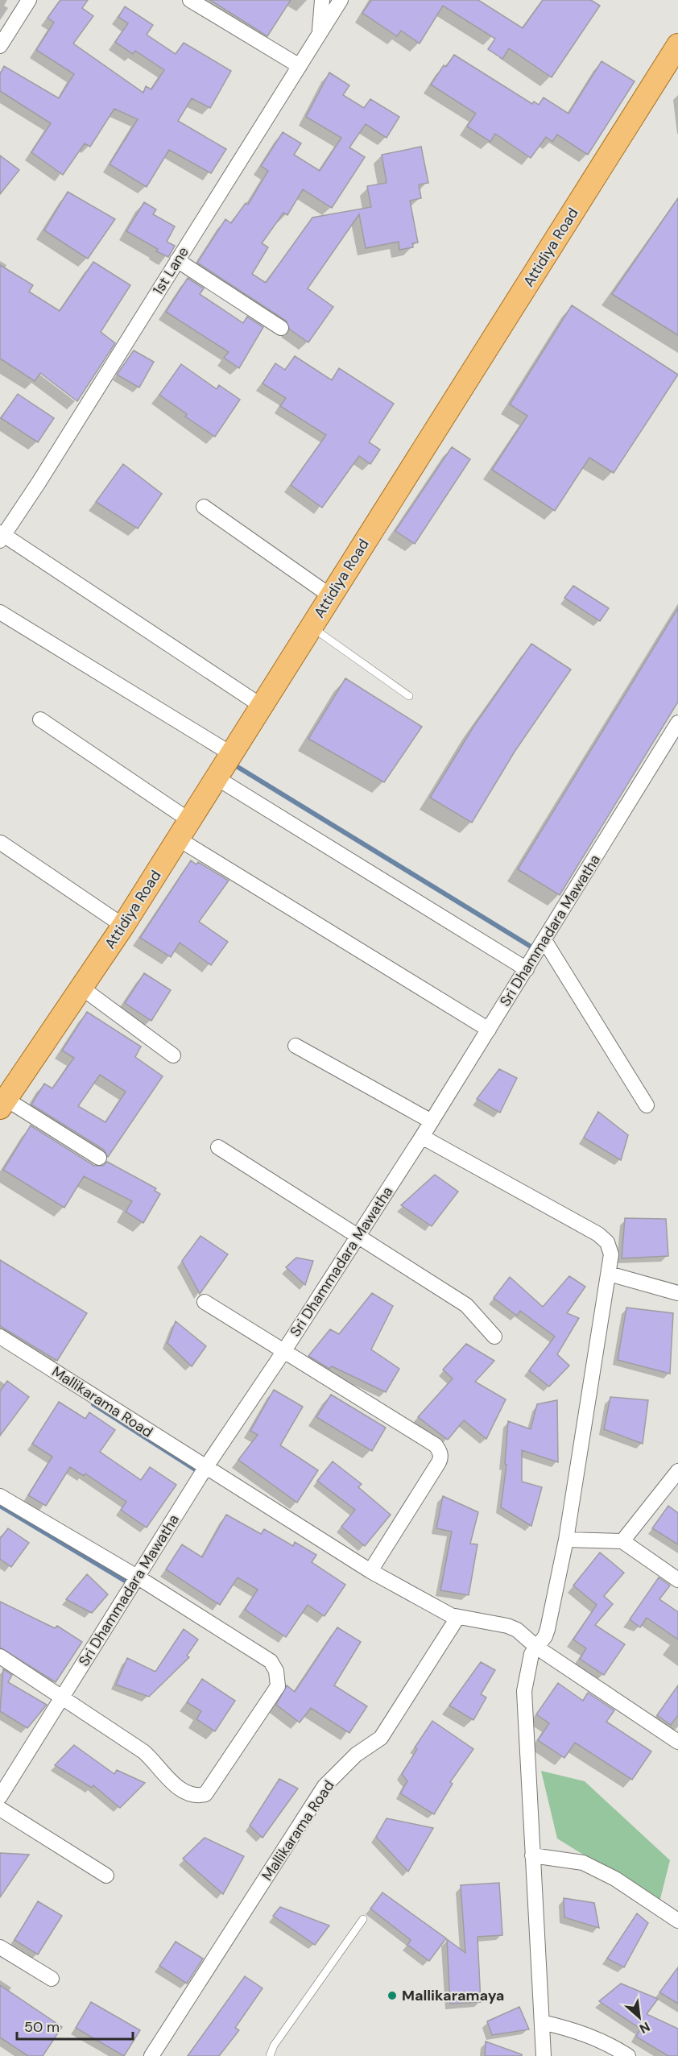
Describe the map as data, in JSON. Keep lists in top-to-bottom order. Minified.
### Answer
{"streets":{"main road":["Attidiya Road"],"street":["1st Lane","Sri Dhammadara Mawatha","Mallikarama Road"]},"crossings":[["Sri Dhammadara Mawatha","Mallikarama Road"]],"places":["Mallikaramaya"],"scale_bar":"50 m","north":"bottom right"}
